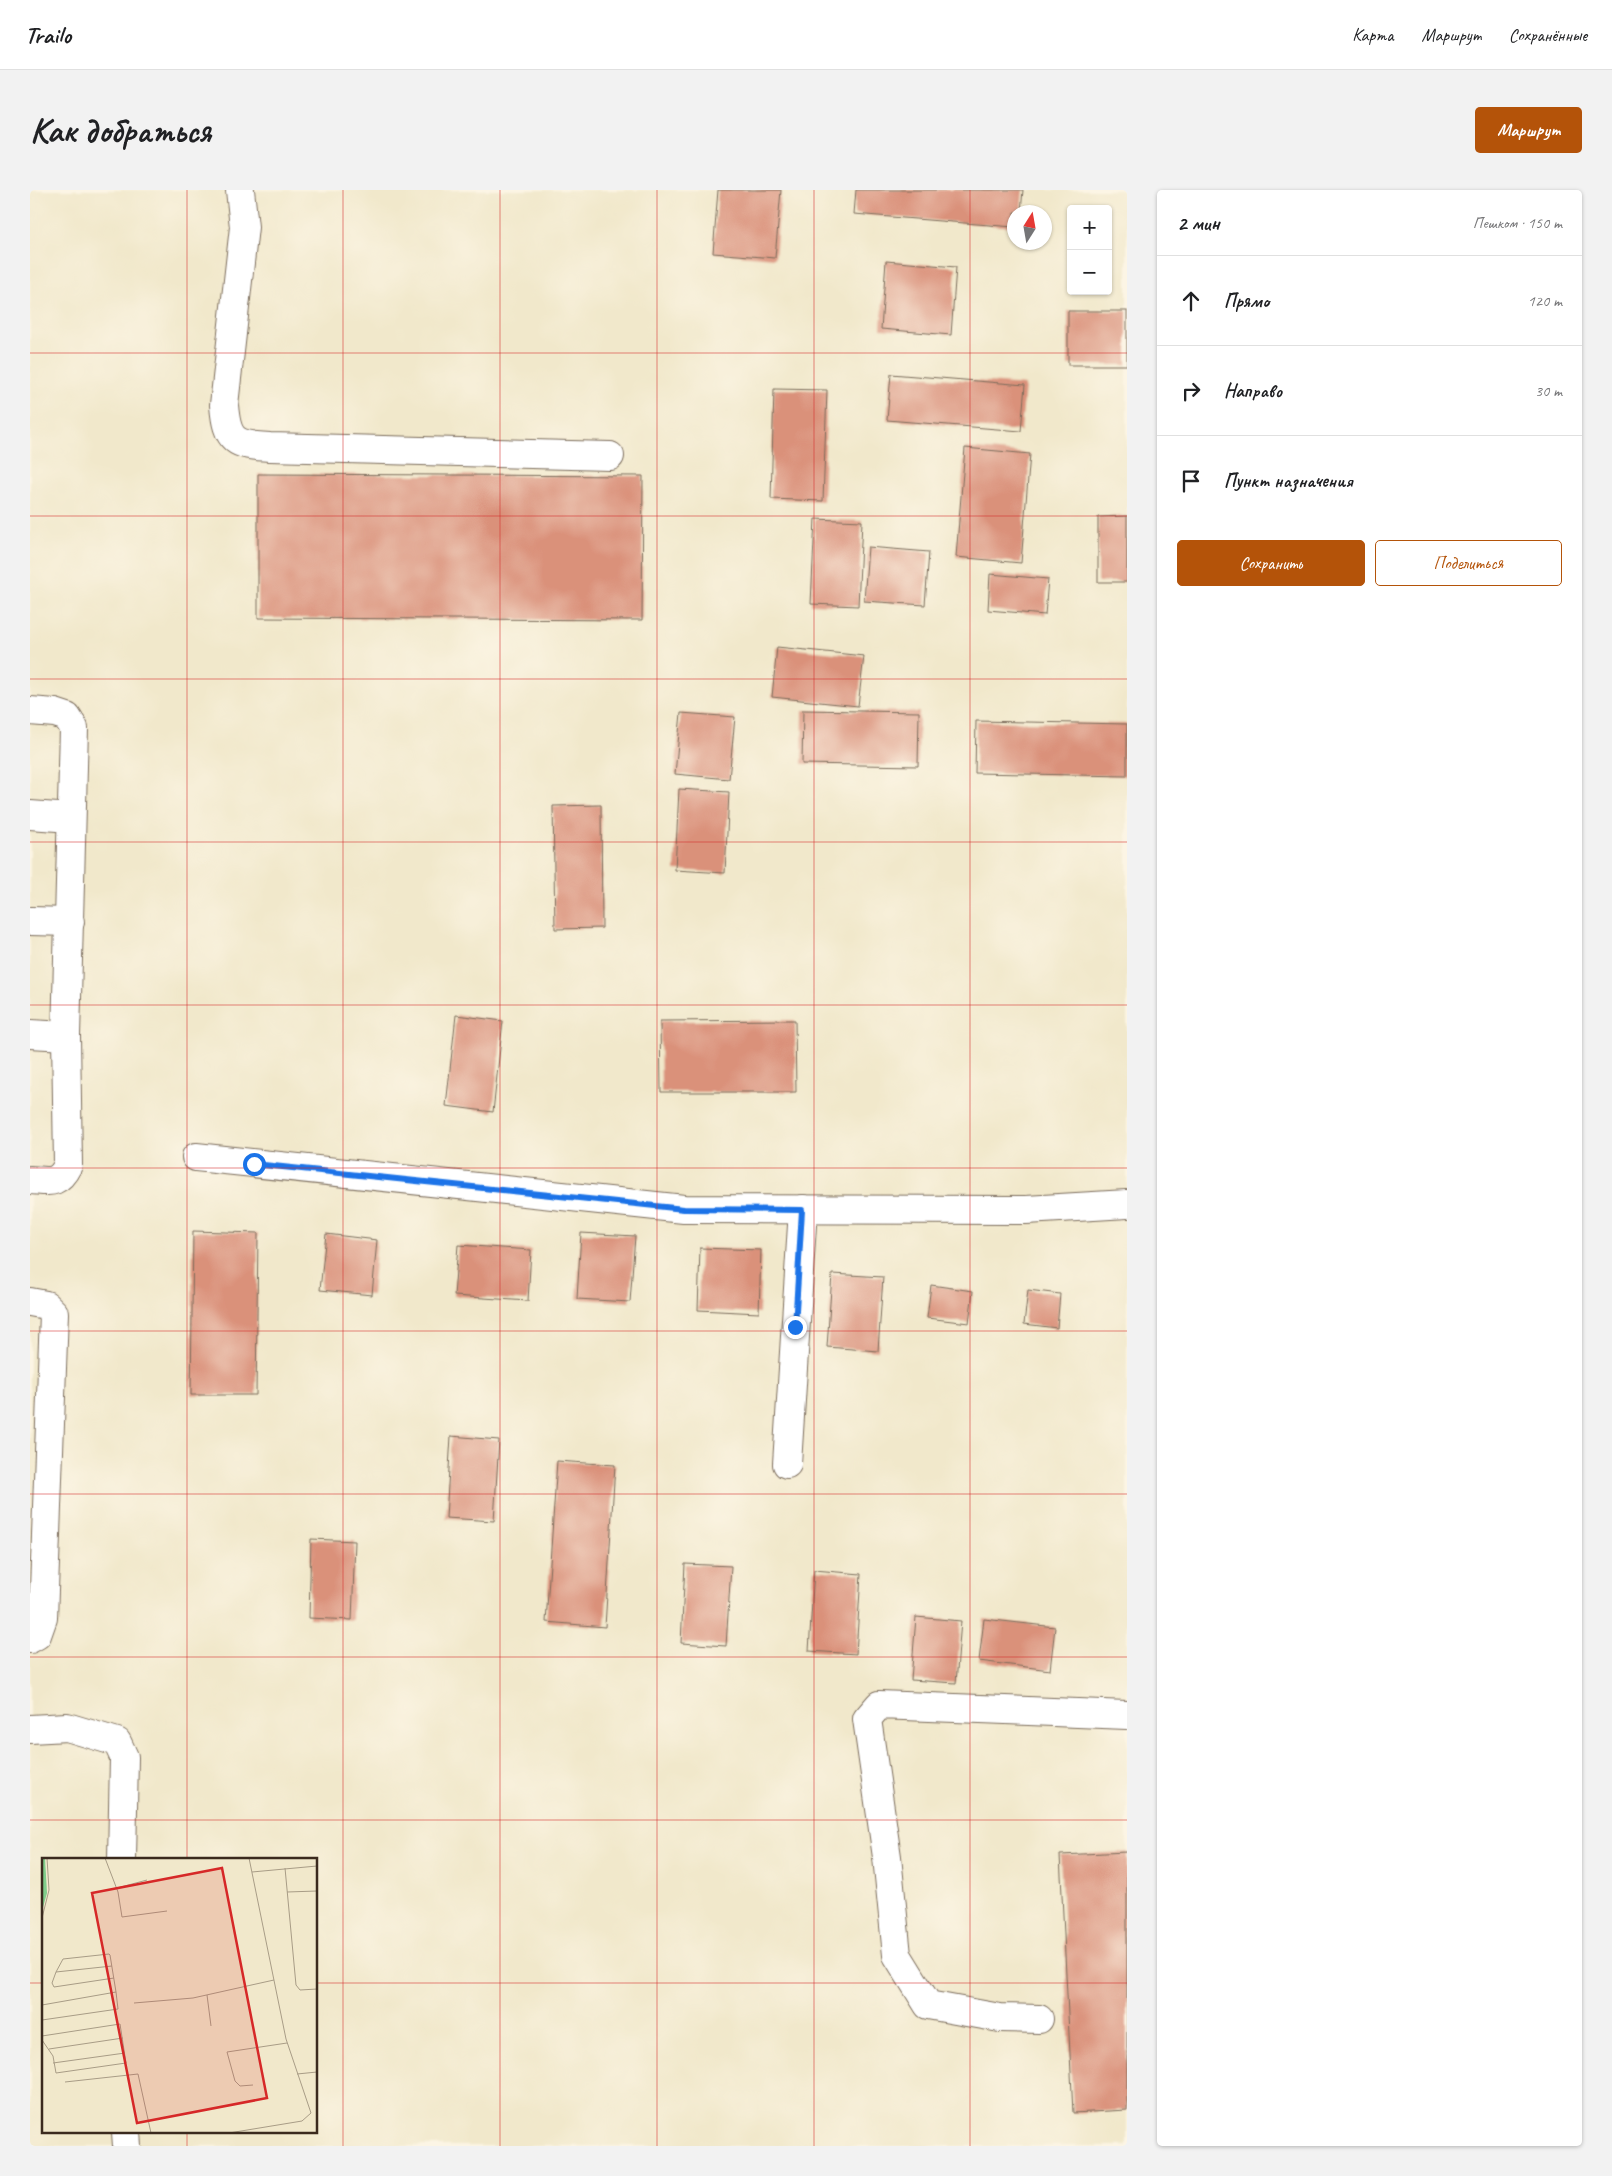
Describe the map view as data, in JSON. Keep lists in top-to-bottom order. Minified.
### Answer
{"north":"top","page":{"header":"Trailo","nav":["Карта","Маршрут","Сохранённые"],"buttons":["Маршрут",["Сохранить","Поделиться"]],"title":"Как добраться","heading":["2 мин","Пешком · 150 m"],"map_buttons":["+","−"],"list":[["Прямо","120 m"],["Направо","30 m"],"Пункт назначения"]}}
